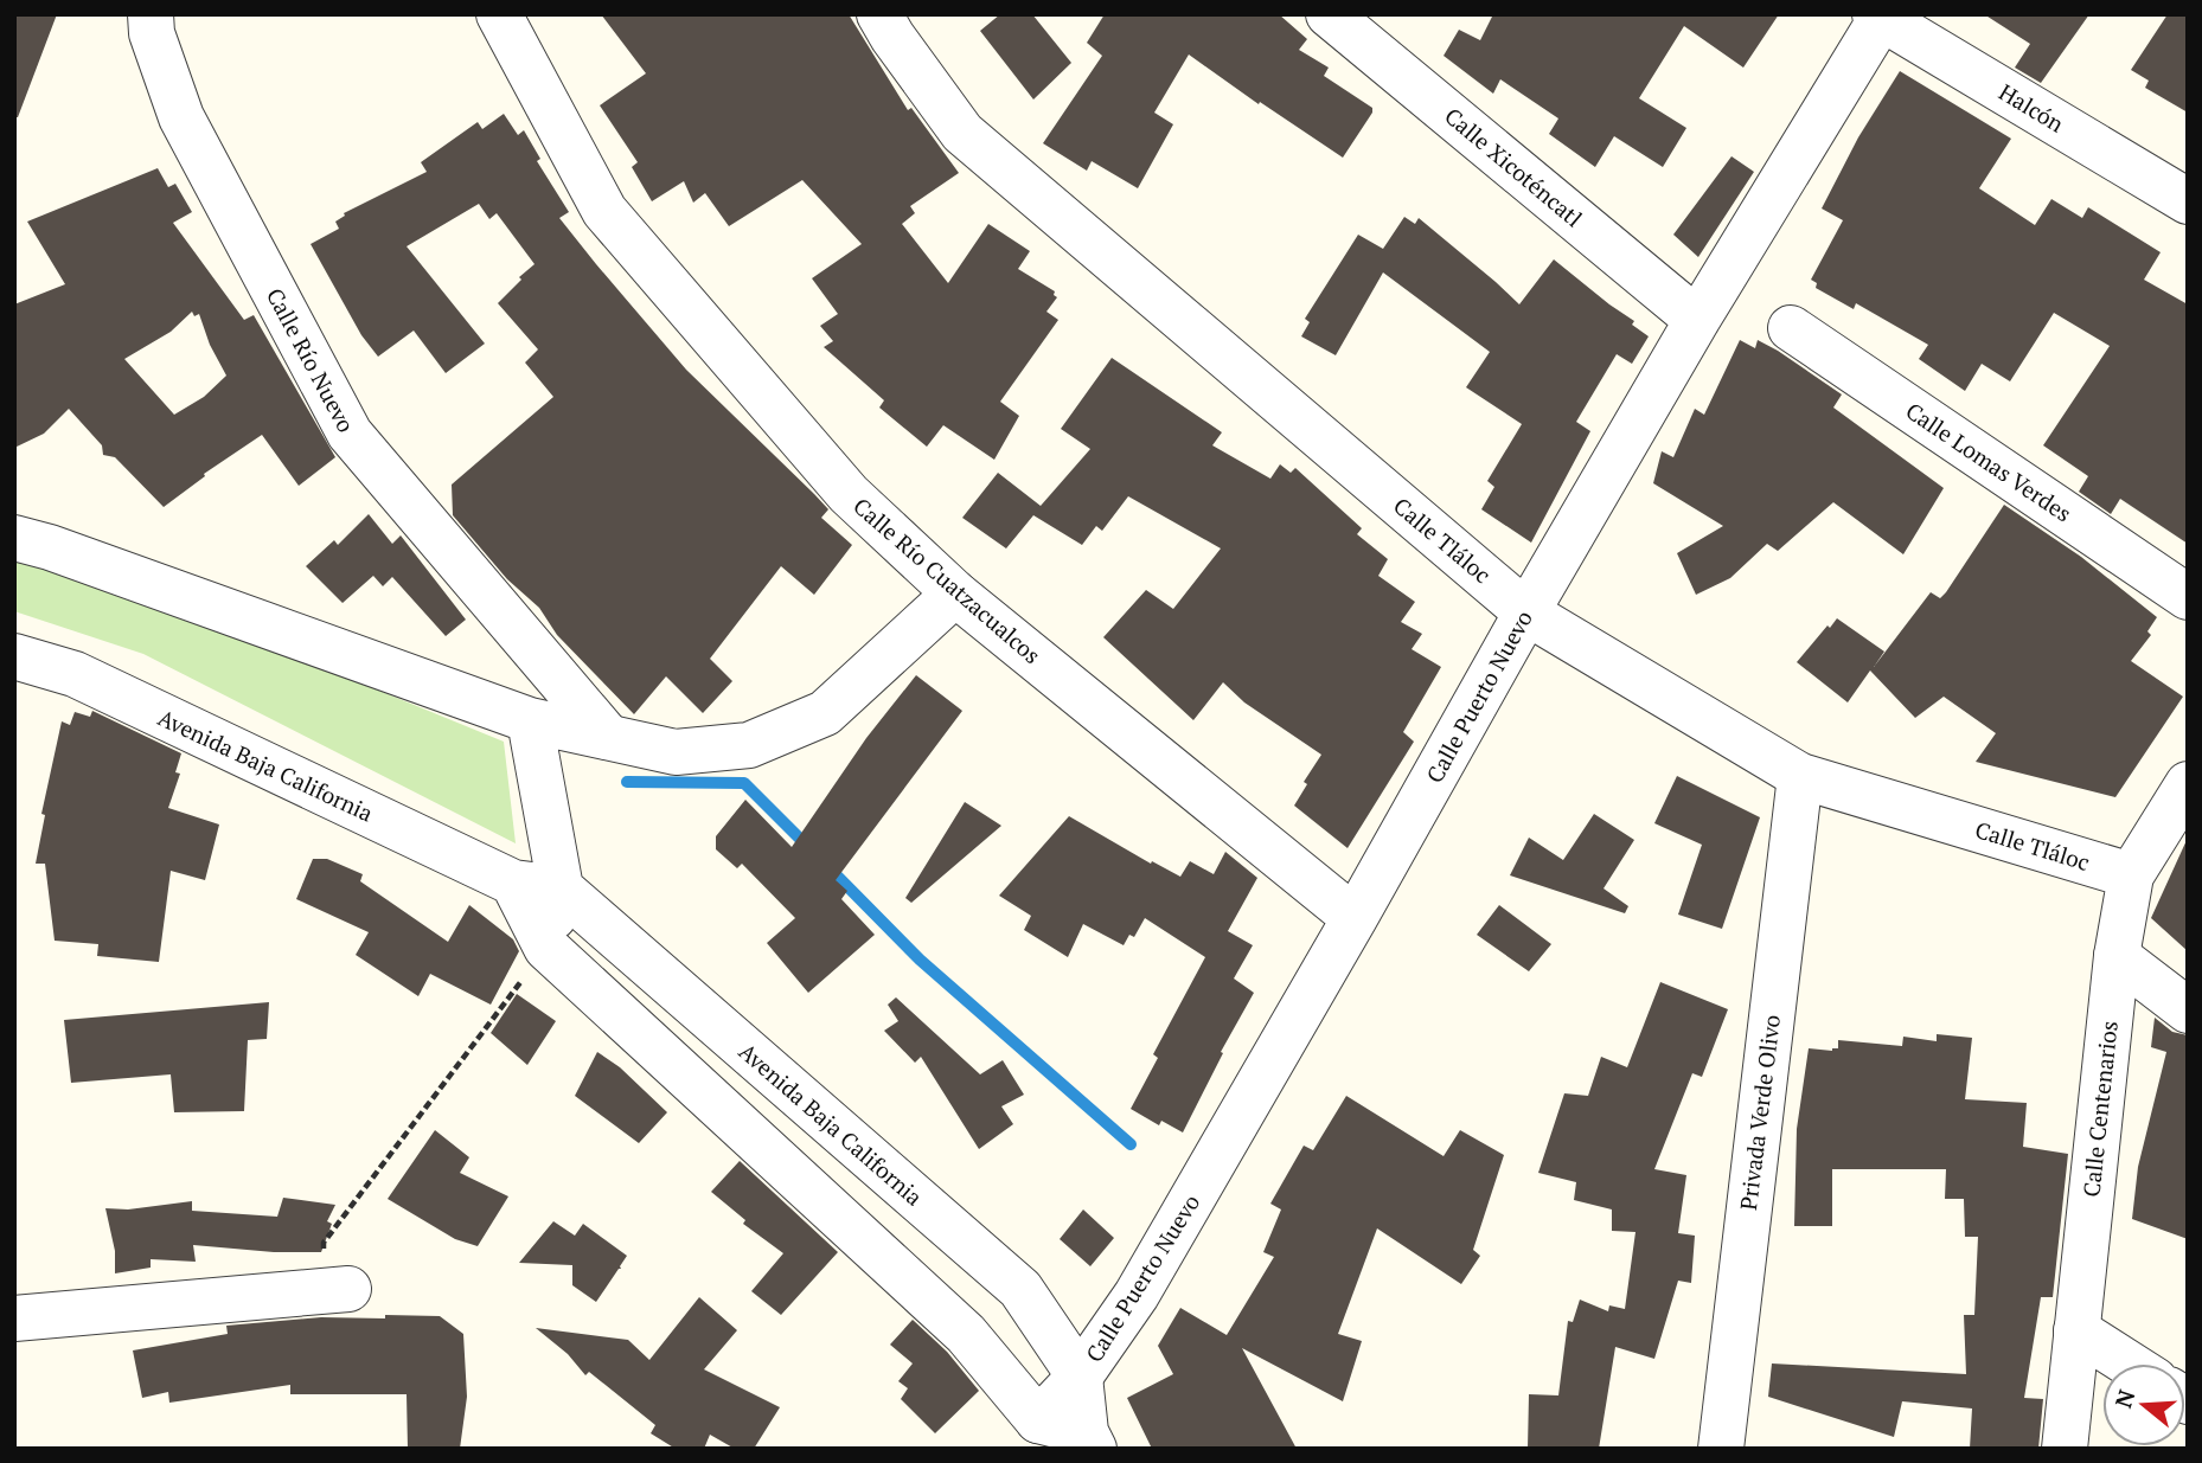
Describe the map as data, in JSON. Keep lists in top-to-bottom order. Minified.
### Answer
{"streets":{"street":["Halcón","Calle Xicoténcatl","Calle Río Nuevo","Calle Lomas Verdes","Calle Tláloc","Calle Río Cuatzacualcos","Calle Puerto Nuevo","Avenida Baja California","Calle Centenarios","Privada Verde Olivo"]},"crossings":[["Halcón","Calle Puerto Nuevo"],["Calle Xicoténcatl","Calle Puerto Nuevo"],["Calle Tláloc","Calle Puerto Nuevo"],["Calle Tláloc","Calle Centenarios"],["Calle Tláloc","Privada Verde Olivo"],["Calle Río Cuatzacualcos","Calle Puerto Nuevo"],["Calle Puerto Nuevo","Avenida Baja California"]],"north":"left"}
